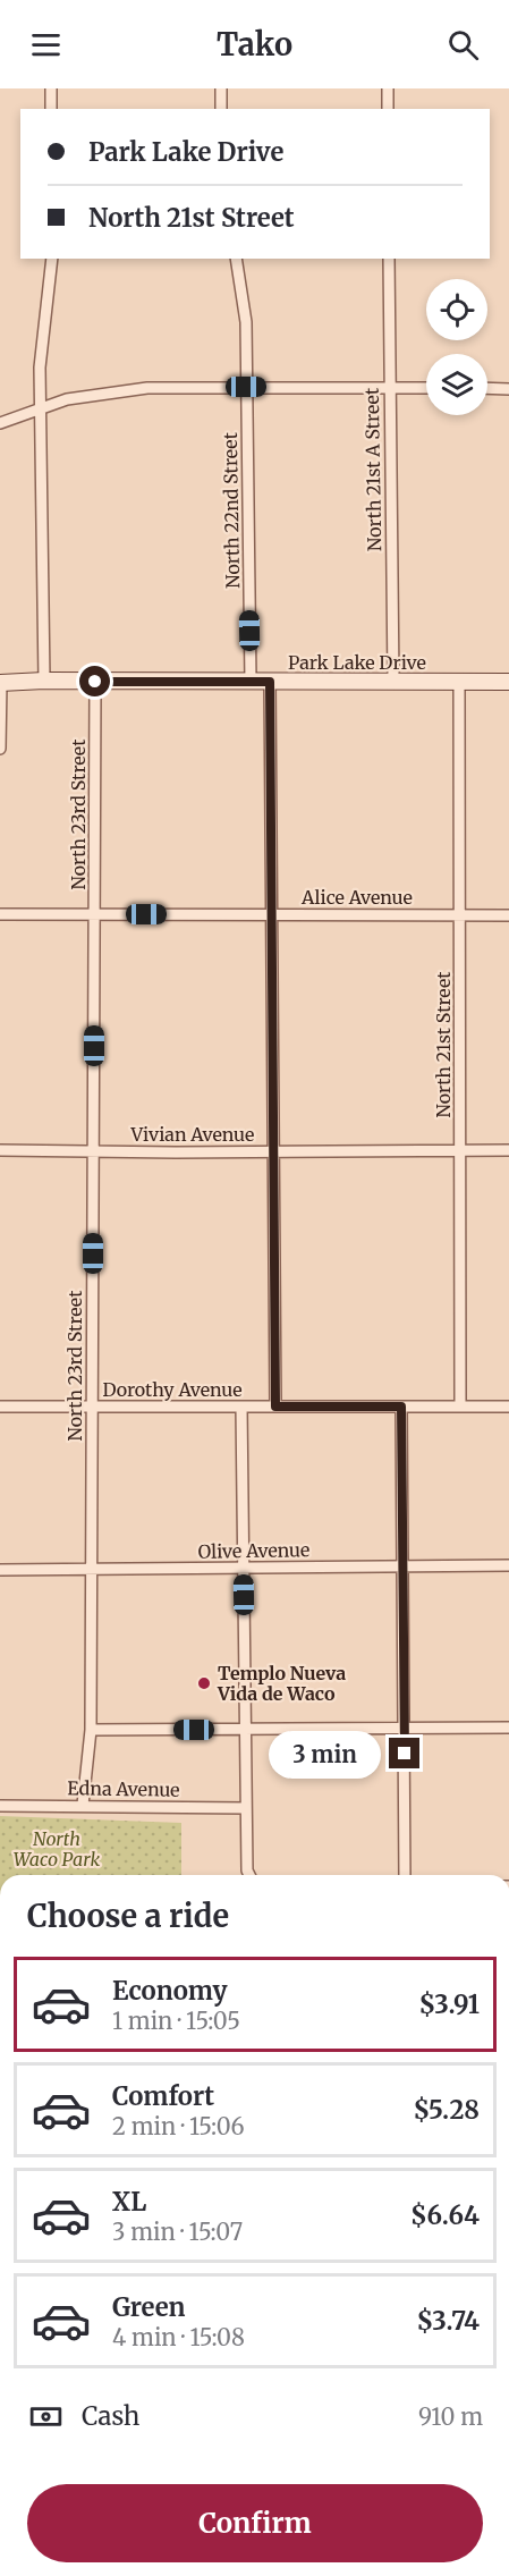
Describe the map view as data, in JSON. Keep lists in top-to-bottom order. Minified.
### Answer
{"streets":{"street":["North 21st A Street","North 22nd Street","Park Lake Drive","North 23rd Street","Alice Avenue","North 21st Street","Vivian Avenue","Dorothy Avenue","Olive Avenue","Edna Avenue"]},"crossings":[["North 21st A Street","Park Lake Drive"],["North 22nd Street","Park Lake Drive"],["Park Lake Drive","North 23rd Street"],["Park Lake Drive","North 21st Street"],["North 23rd Street","Alice Avenue"],["North 23rd Street","Vivian Avenue"],["North 23rd Street","Dorothy Avenue"],["North 23rd Street","Olive Avenue"],["North 23rd Street","Edna Avenue"],["Alice Avenue","North 21st Street"],["North 21st Street","Vivian Avenue"],["North 21st Street","Dorothy Avenue"]],"parks":["North Waco Park"],"places":["Templo Nueva Vida de Waco"],"page":{"header":"Tako","banner":["Park Lake Drive","North 21st Street"],"bubble":"3 min","heading":"Choose a ride","list":[{"name":"Economy","note":"1 min · 15:05","value":"$3.91"},{"name":"Comfort","note":"2 min · 15:06","value":"$5.28"},{"name":"XL","note":"3 min · 15:07","value":"$6.64"},{"name":"Green","note":"4 min · 15:08","value":"$3.74"}],"pay":["Cash","910 m"],"buttons":"Confirm"}}
